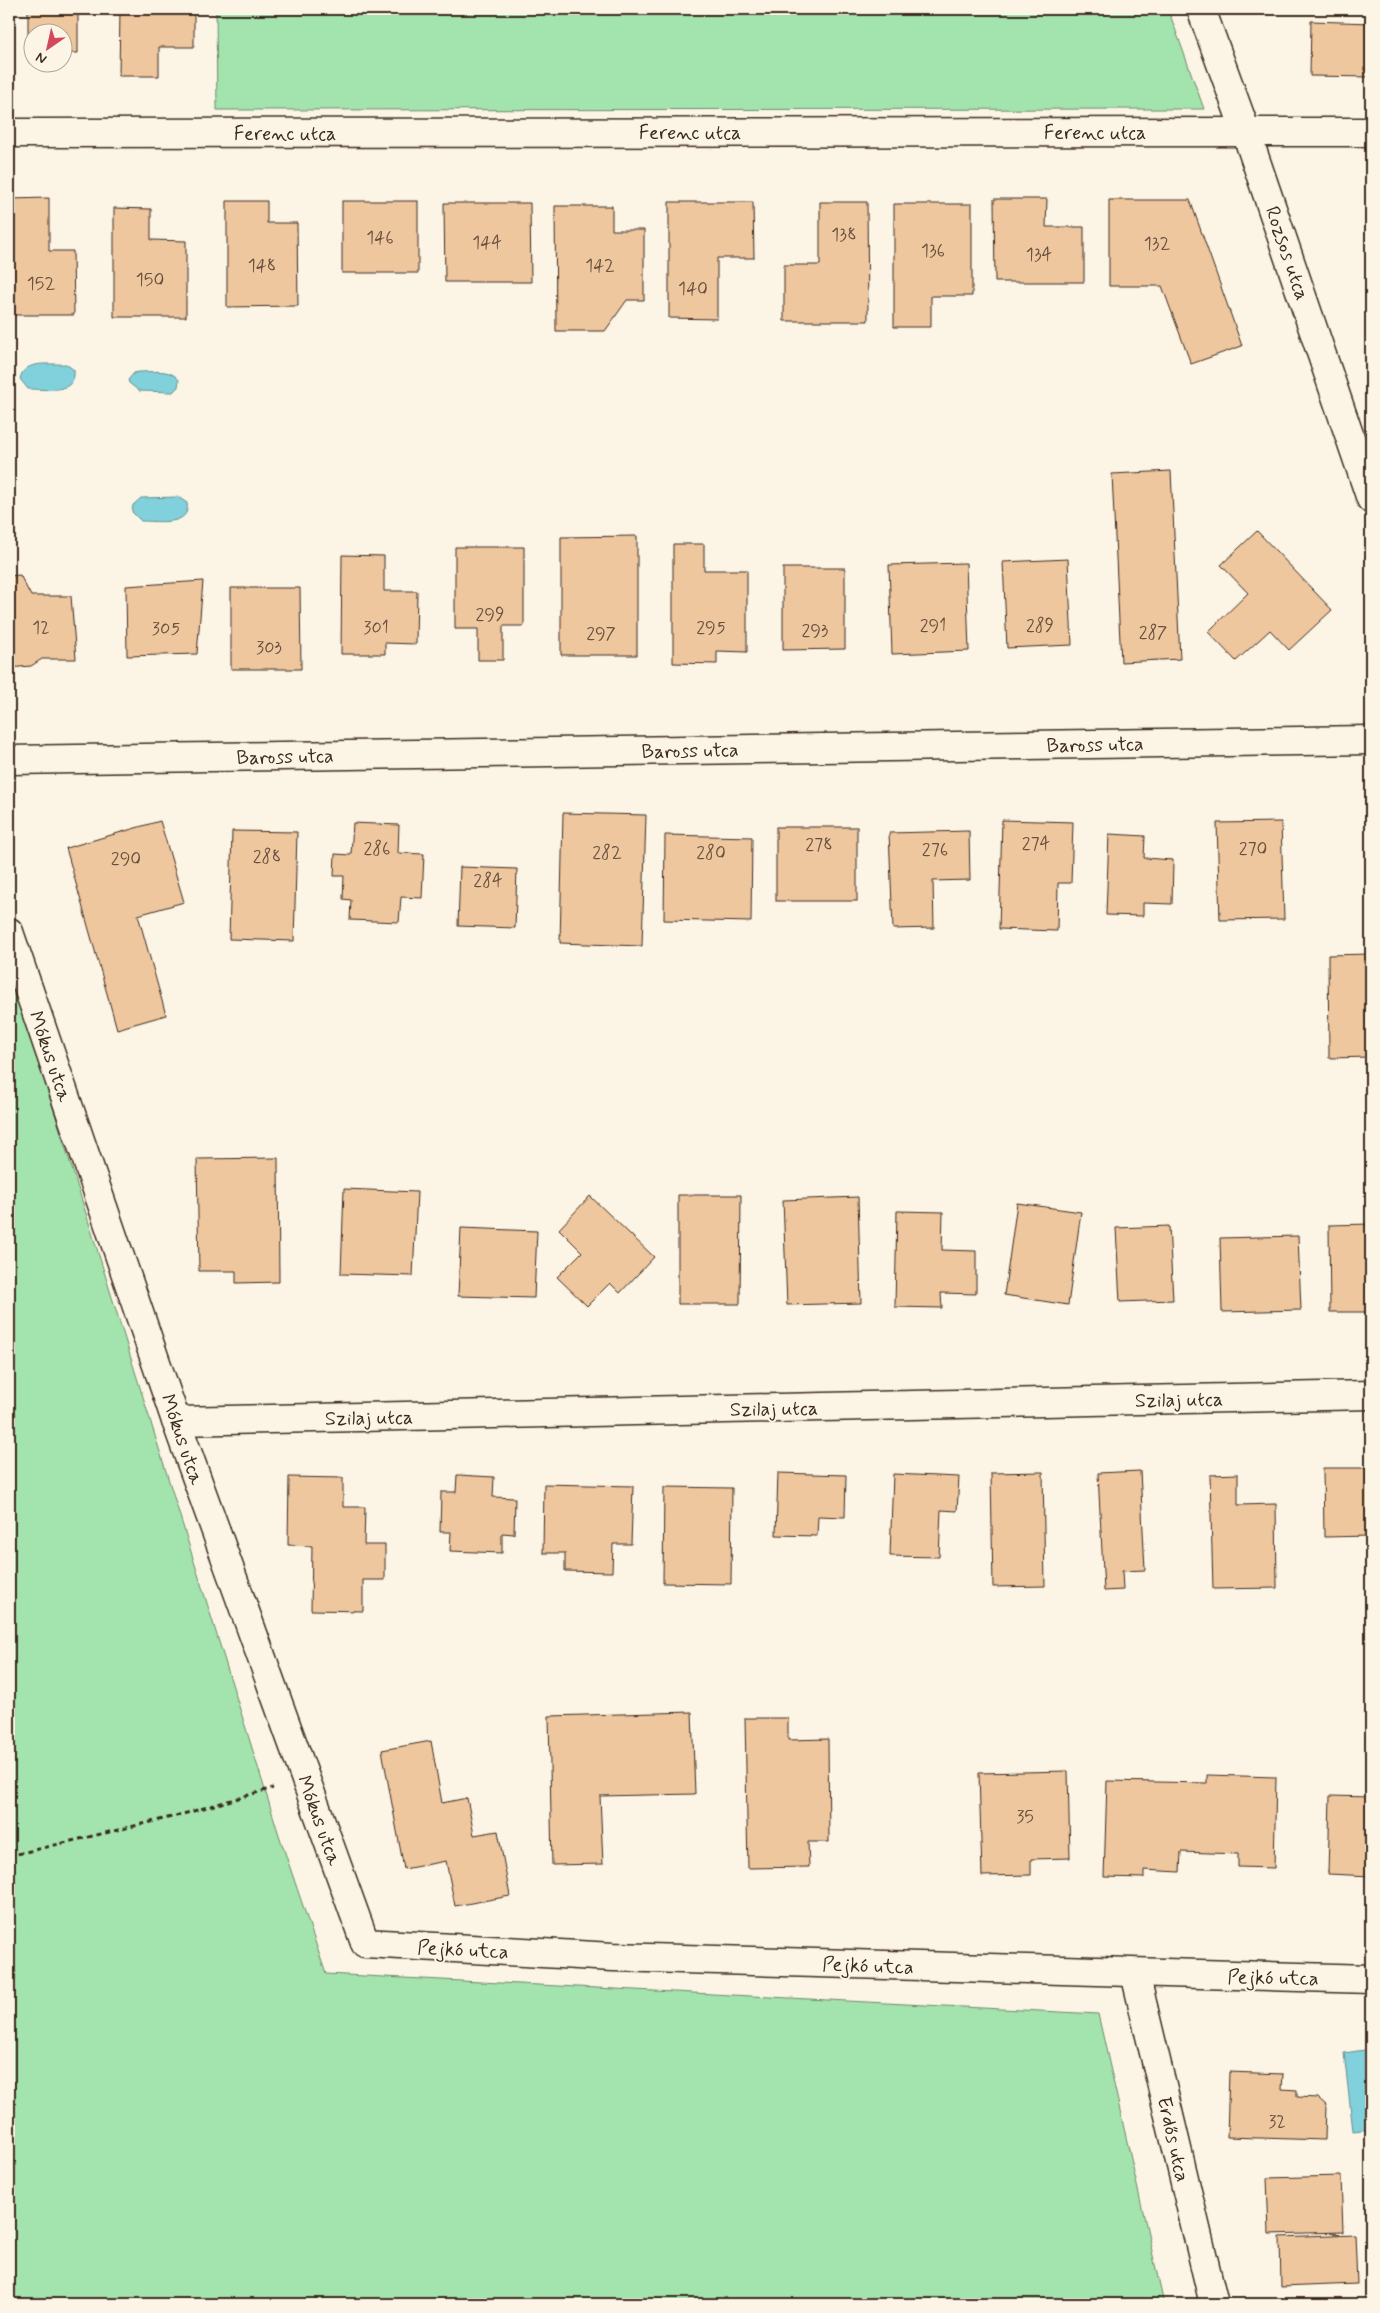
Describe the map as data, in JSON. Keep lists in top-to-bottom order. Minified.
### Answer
{"streets":{"street":["Ferenc utca","Rozsos utca","Baross utca","Mókus utca","Szilaj utca","Pejkó utca","Erdős utca"]},"crossings":[["Ferenc utca","Rozsos utca"],["Mókus utca","Szilaj utca"],["Mókus utca","Pejkó utca"],["Pejkó utca","Erdős utca"]],"house_numbers":["138","146","144","132","136","134","148","142","150","152","140","299","291","289","12","301","295","305","293","287","297","303","274","278","286","270","276","282","280","288","290","284","35","32"],"north":"bottom left"}
